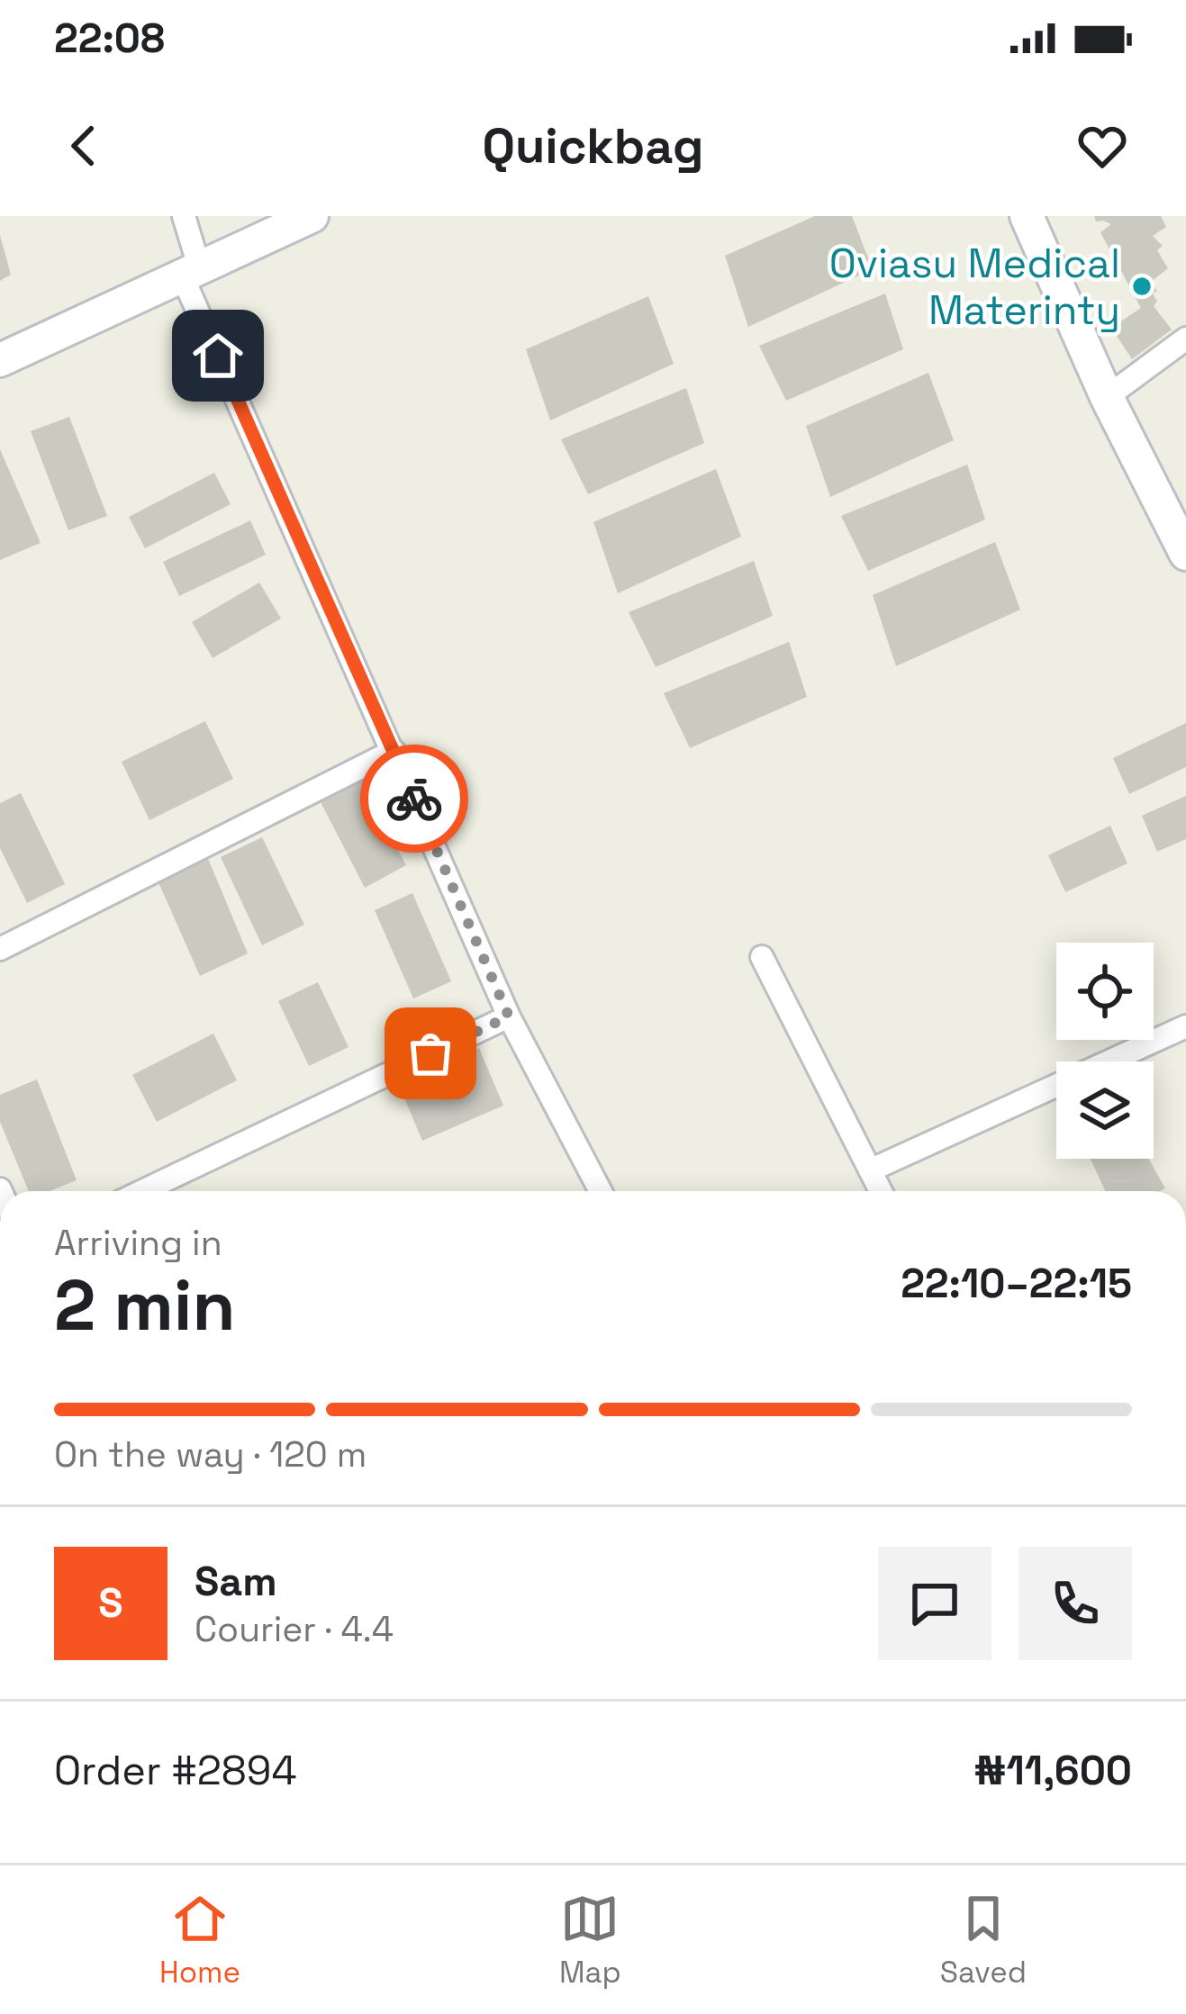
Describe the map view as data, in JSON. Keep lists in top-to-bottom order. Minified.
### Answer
{"places":["Oviasu Medical Materinty"],"page":{"status":"22:08","header":"Quickbag","heading":["2 min","Arriving in","22:10–22:15"],"panel":["Sam","Courier · 4.4","Order #2894","₦11,600"],"bar":"On the way · 120 m","round":"S","tabs":["Home","Map","Saved"]}}
